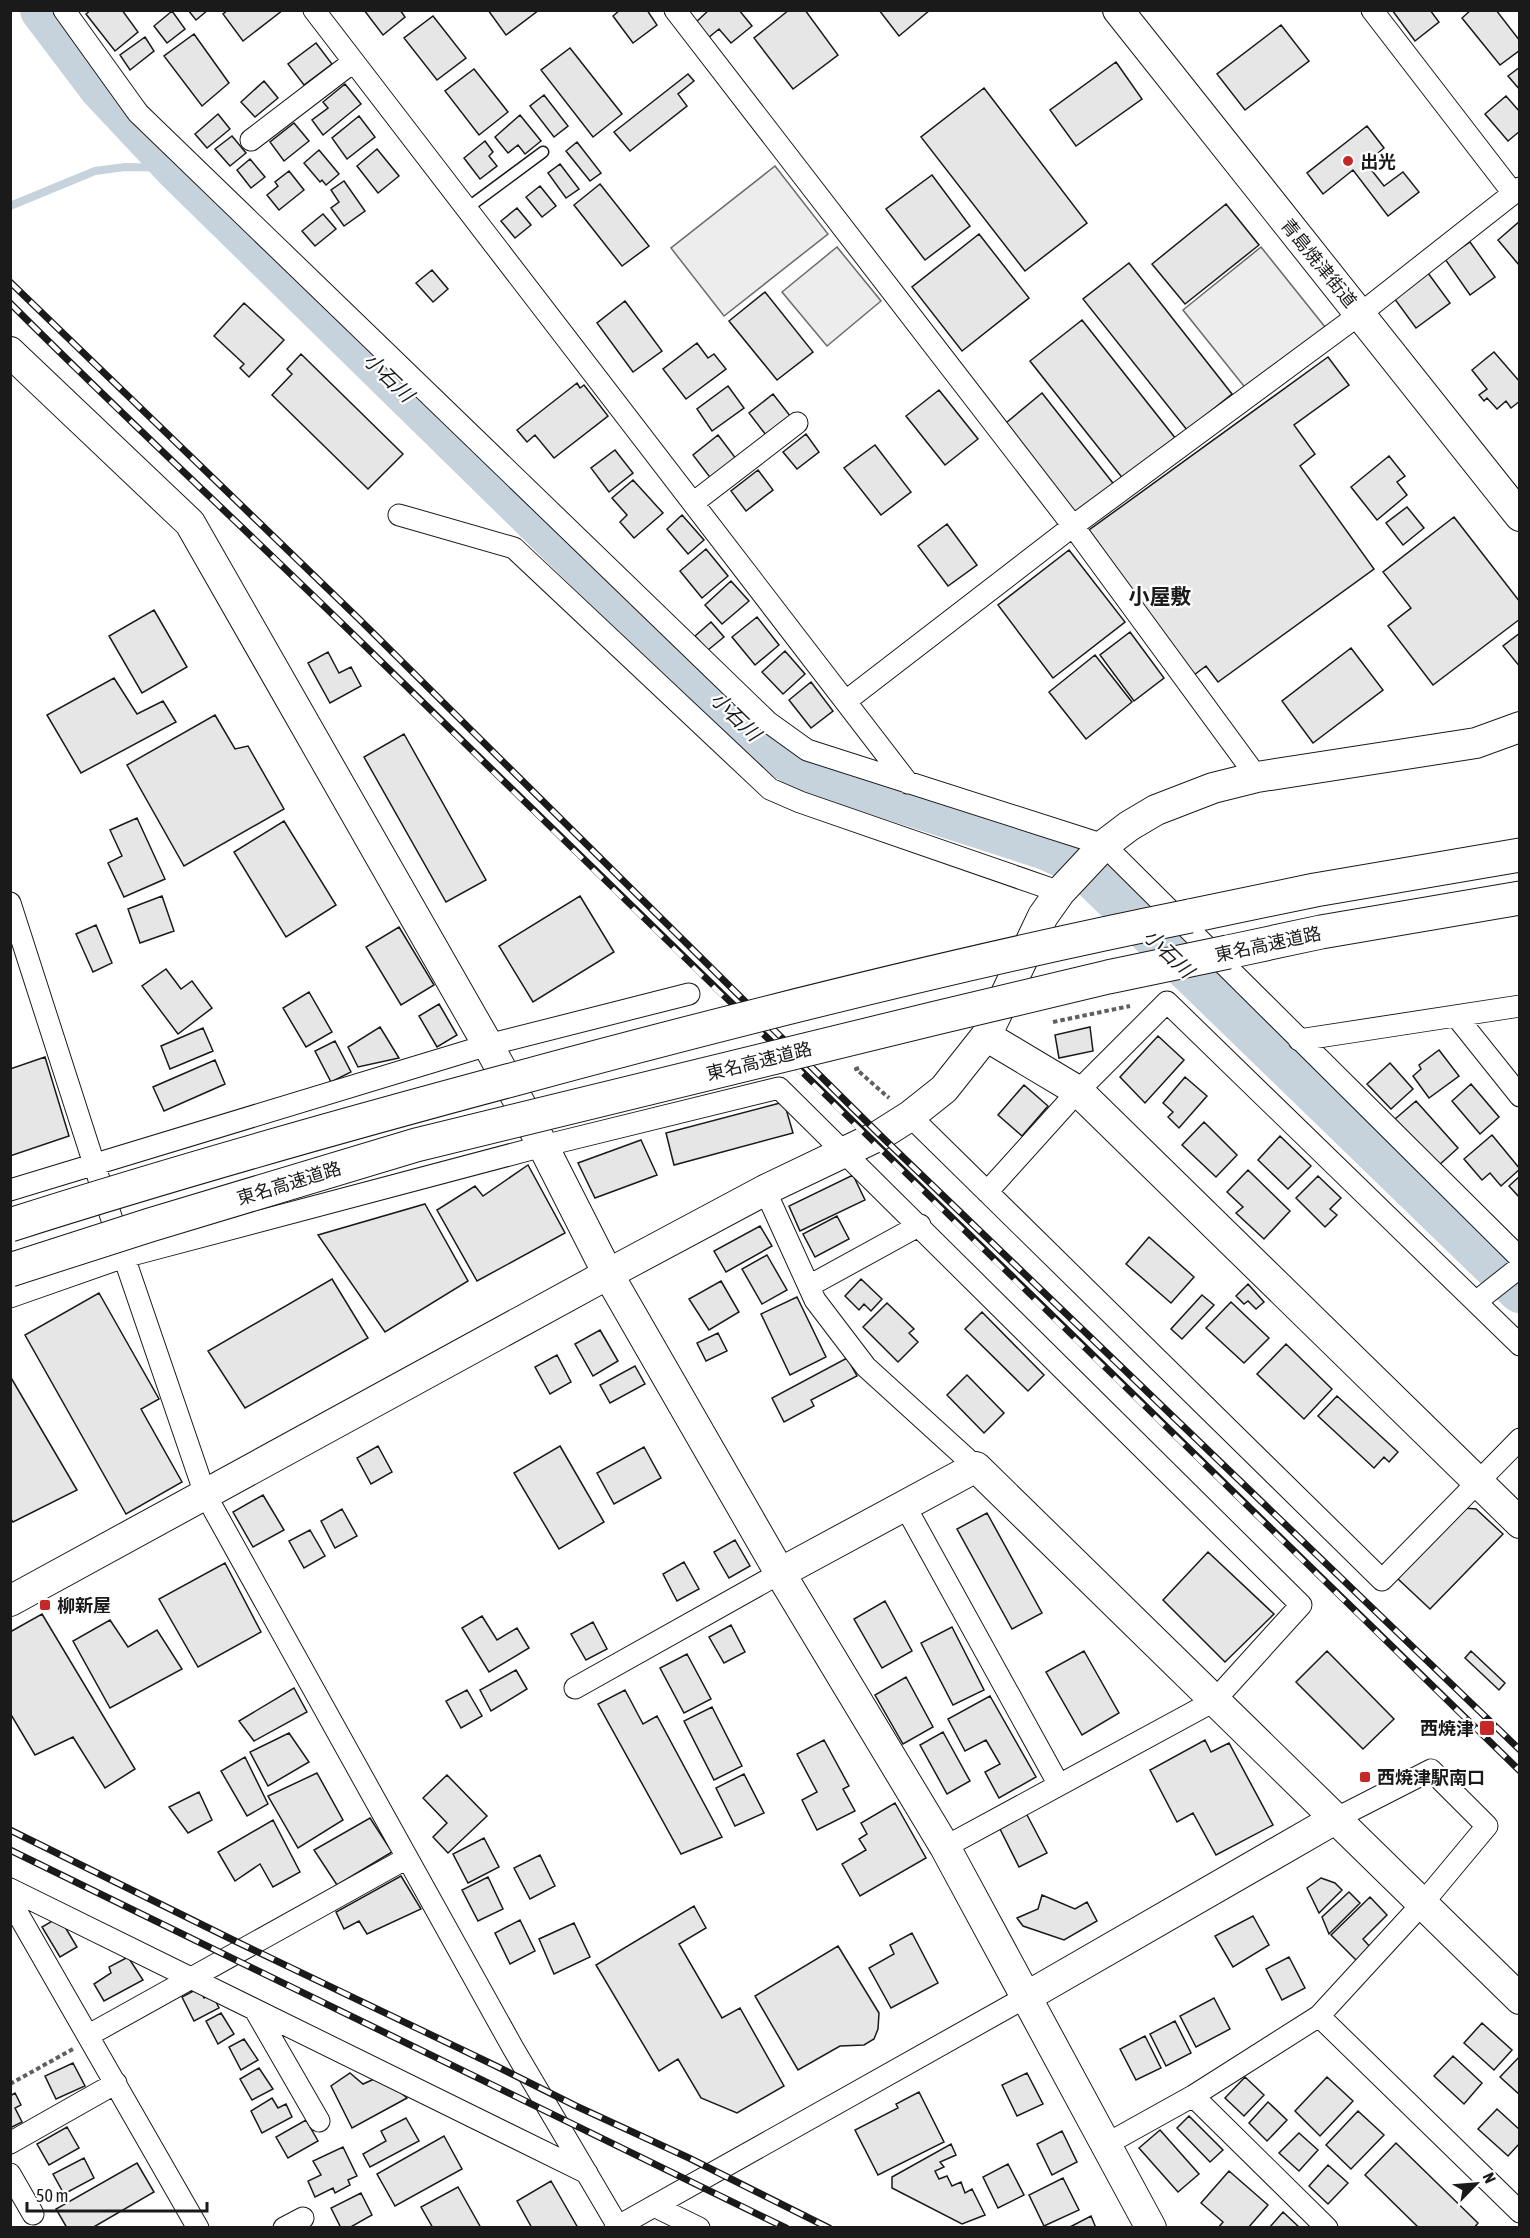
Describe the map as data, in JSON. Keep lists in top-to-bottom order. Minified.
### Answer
{"streets":{"highway":["東名高速道路"],"street":["青島焼津街道"]},"districts":["小屋敷"],"water":["小石川"],"places":{"other":["出光"],"transit":["柳新屋","西焼津","西焼津駅南口"]},"scale_bar":"50 m","north":"top right"}
